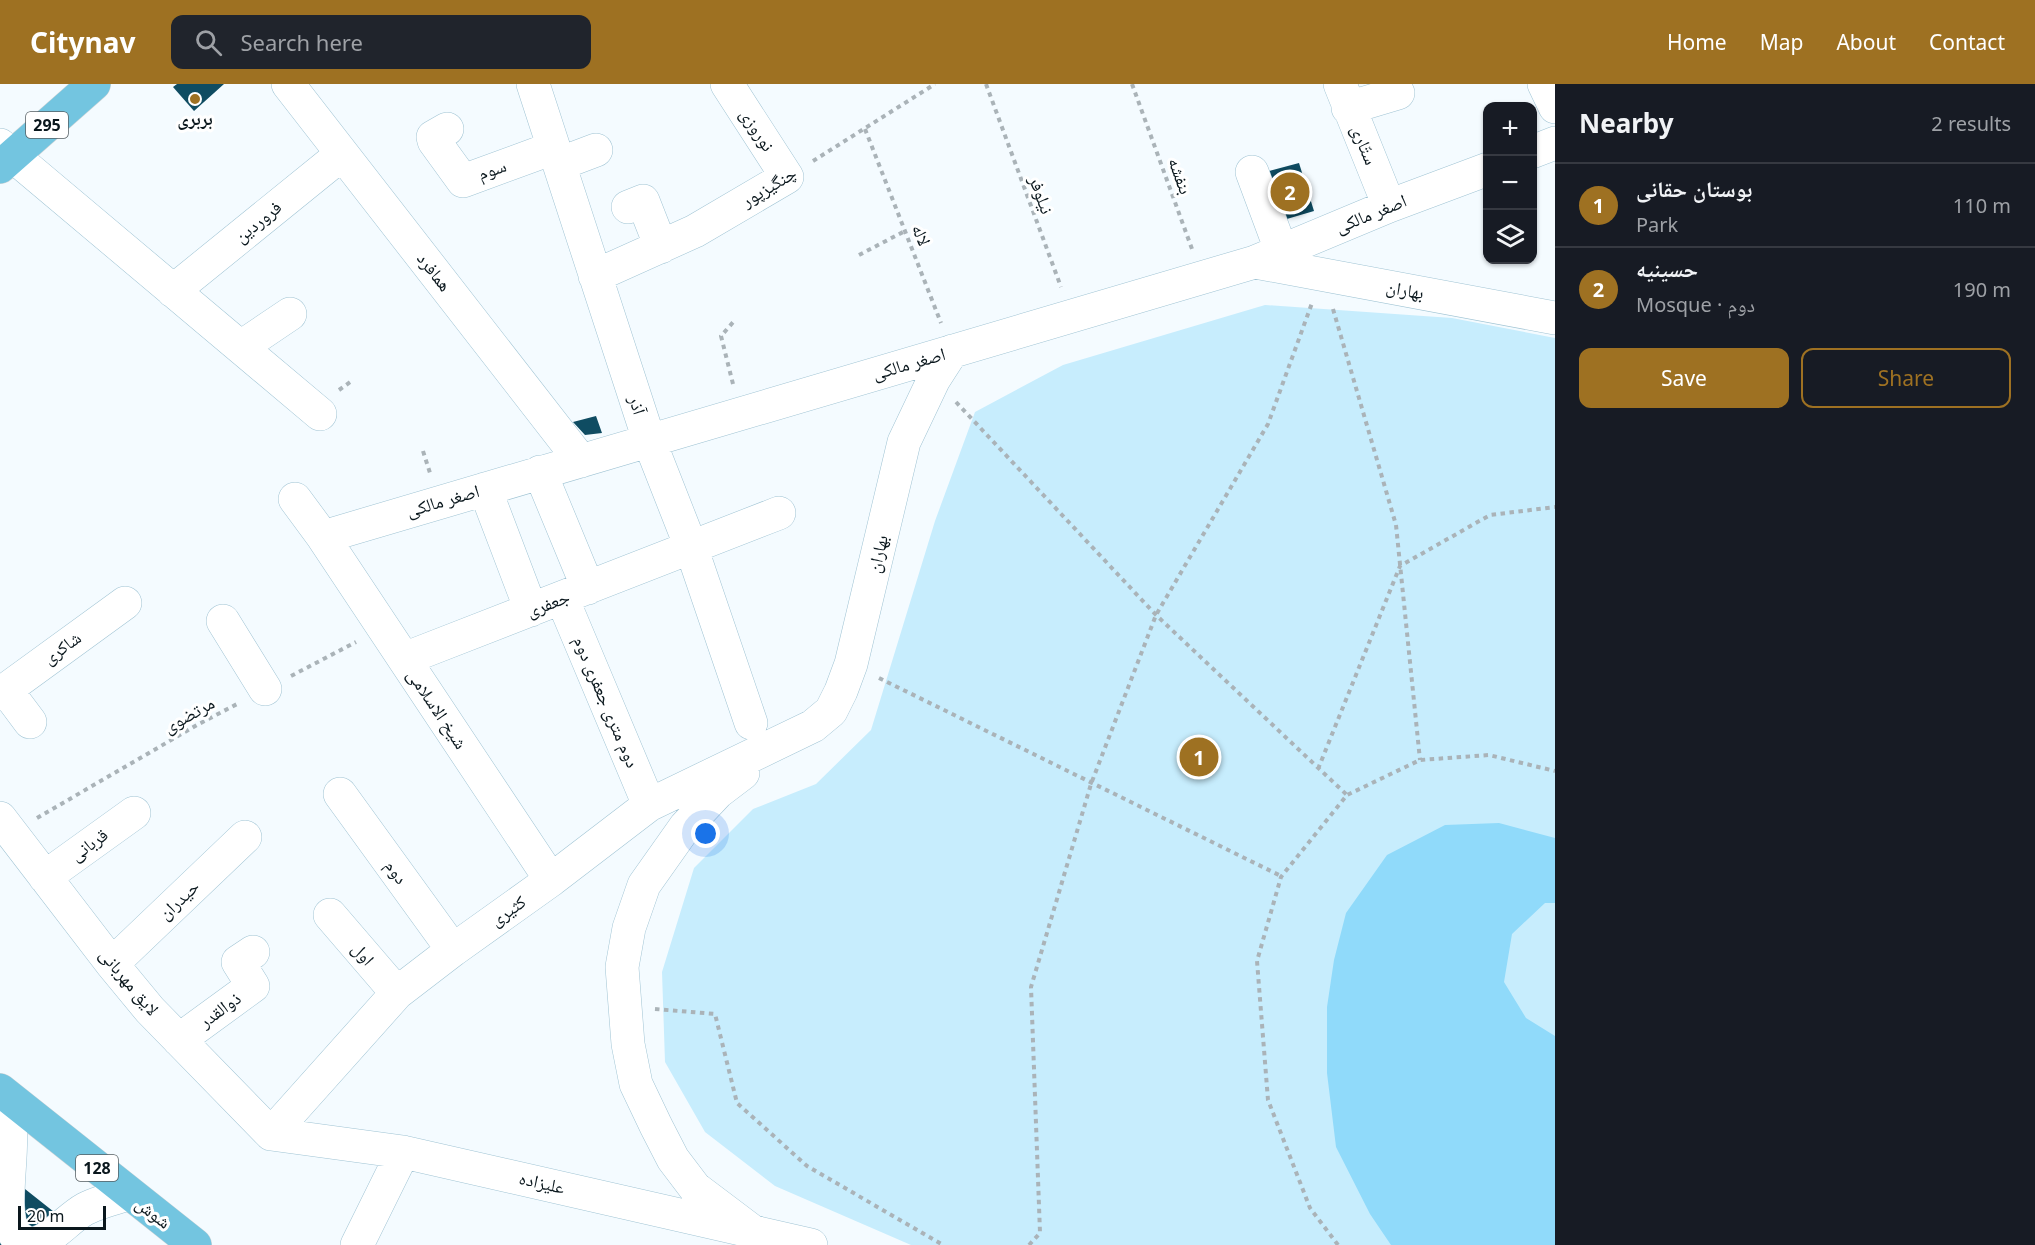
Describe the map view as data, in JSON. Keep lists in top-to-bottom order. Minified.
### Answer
{"streets":{"main road":["295","128","شوش"],"street":["نوروزی","ستّاری","سوم","چنگیزپور","اصغر مالکی","فروردین","همافرد","بهاران","آذر","جعفری","شاکری","دوم متری جعفری دوم","شیخ الاسلامی","قربانی","دوم","حیدران","کثیری","اول","لایق مهربانی","ذوالقدر","علیزاده"],"path":["بنفشه","نیلوفر","لاله","مرتضوی"]},"crossings":[["نوروزی","چنگیزپور"],["ستّاری","اصغر مالکی"],["سوم","آذر"],["بنفشه","اصغر مالکی"],["چنگیزپور","لاله"],["چنگیزپور","آذر"],["نیلوفر","اصغر مالکی"],["اصغر مالکی","لاله"],["اصغر مالکی","همافرد"],["اصغر مالکی","بهاران"],["اصغر مالکی","آذر"],["اصغر مالکی","دوم متری جعفری دوم"],["اصغر مالکی","شیخ الاسلامی"],["فروردین","همافرد"],["لاله","بهاران"],["بهاران","کثیری"],["آذر","جعفری"],["جعفری","دوم متری جعفری دوم"],["جعفری","شیخ الاسلامی"],["دوم متری جعفری دوم","کثیری"],["شیخ الاسلامی","مرتضوی"],["شیخ الاسلامی","کثیری"],["مرتضوی","لایق مهربانی"],["قربانی","لایق مهربانی"],["دوم","کثیری"],["حیدران","لایق مهربانی"],["کثیری","اول"],["کثیری","لایق مهربانی"],["کثیری","علیزاده"],["لایق مهربانی","ذوالقدر"],["لایق مهربانی","علیزاده"]],"places":["بربری"],"scale_bar":"20 m","page":{"header":"Citynav","search":"Search here","nav":["Home","Map","About","Contact"],"heading":["Nearby","2 results"],"map_buttons":["+","−"],"list":[{"mark":"1","name":"بوستان حقانی","note":"Park","value":"110 m"},{"mark":"2","name":"حسینیه","note":"Mosque · دوم","value":"190 m"}],"pins":["2","1"],"buttons":["Save","Share"],"scale":"20 m"}}
